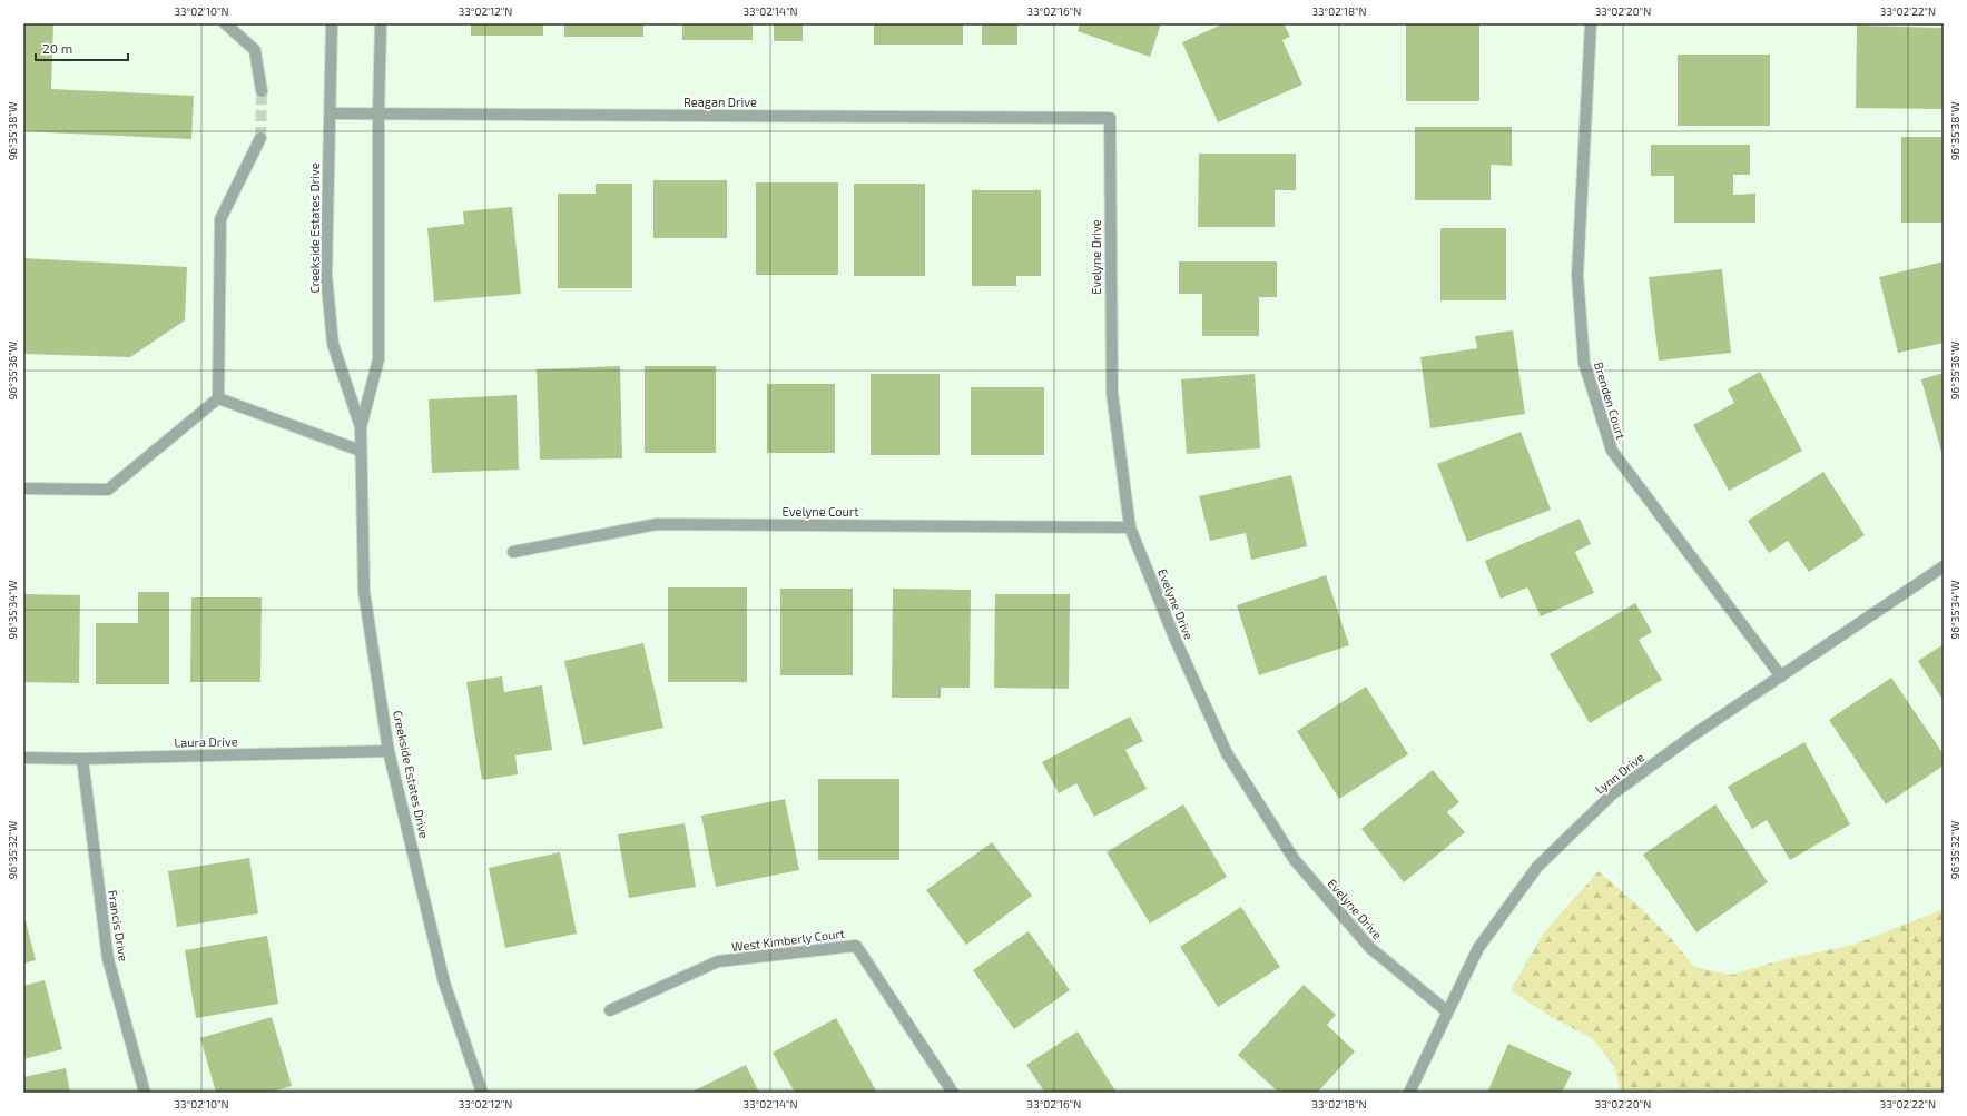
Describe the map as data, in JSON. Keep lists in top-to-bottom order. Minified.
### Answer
{"streets":{"street":["Reagan Drive","Creekside Estates Drive","Evelyne Drive","Brenden Court","Evelyne Court","Laura Drive","Lynn Drive","Francis Drive","West Kimberly Court"]},"crossings":[["Reagan Drive","Creekside Estates Drive"],["Reagan Drive","Evelyne Drive"],["Creekside Estates Drive","Laura Drive"],["Evelyne Drive","Evelyne Court"],["Evelyne Drive","Lynn Drive"],["Brenden Court","Lynn Drive"],["Laura Drive","Francis Drive"]],"scale_bar":"20 m","coordinates":["33°02'10\"N","33°02'12\"N","33°02'14\"N","33°02'16\"N","33°02'18\"N","33°02'20\"N","33°02'22\"N","96°35'38\"W","96°35'36\"W","96°35'34\"W","96°35'32\"W"]}
